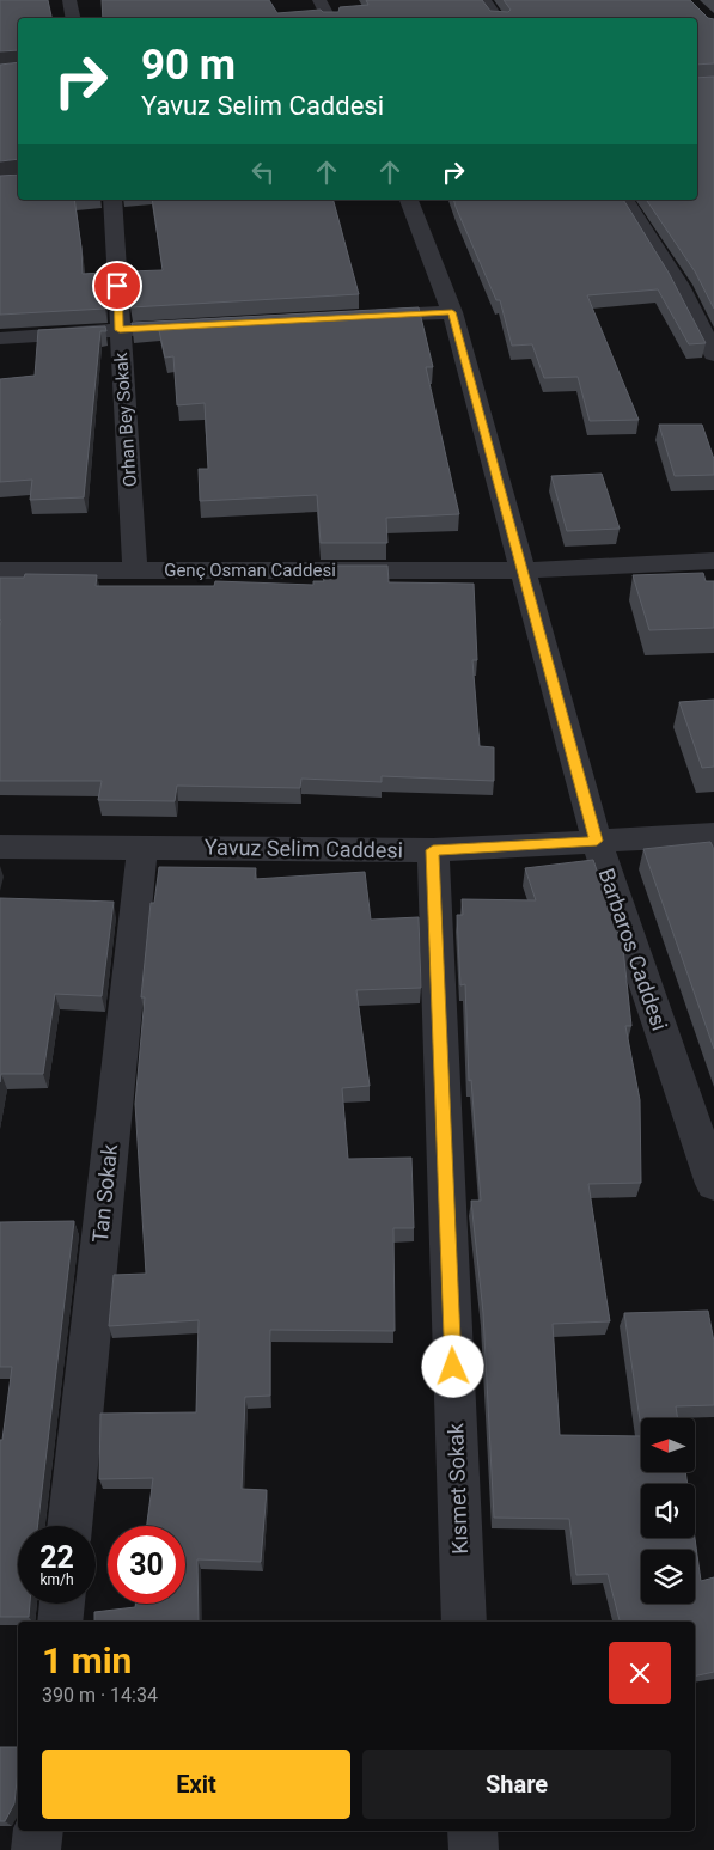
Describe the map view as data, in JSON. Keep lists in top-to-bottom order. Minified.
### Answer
{"streets":{"street":["Orhan Bey Sokak","Genç Osman Caddesi","Yavuz Selim Caddesi","Barbaros Caddesi","Tan Sokak","Kısmet Sokak"]},"crossings":[["Orhan Bey Sokak","Genç Osman Caddesi"],["Genç Osman Caddesi","Barbaros Caddesi"],["Yavuz Selim Caddesi","Barbaros Caddesi"],["Yavuz Selim Caddesi","Tan Sokak"],["Yavuz Selim Caddesi","Kısmet Sokak"]],"north":"left","page":{"turn":["90 m","Yavuz Selim Caddesi"],"speed":"22 km/h","limit":"30","heading":["1 min","390 m · 14:34"],"buttons":["Exit","Share"]}}
